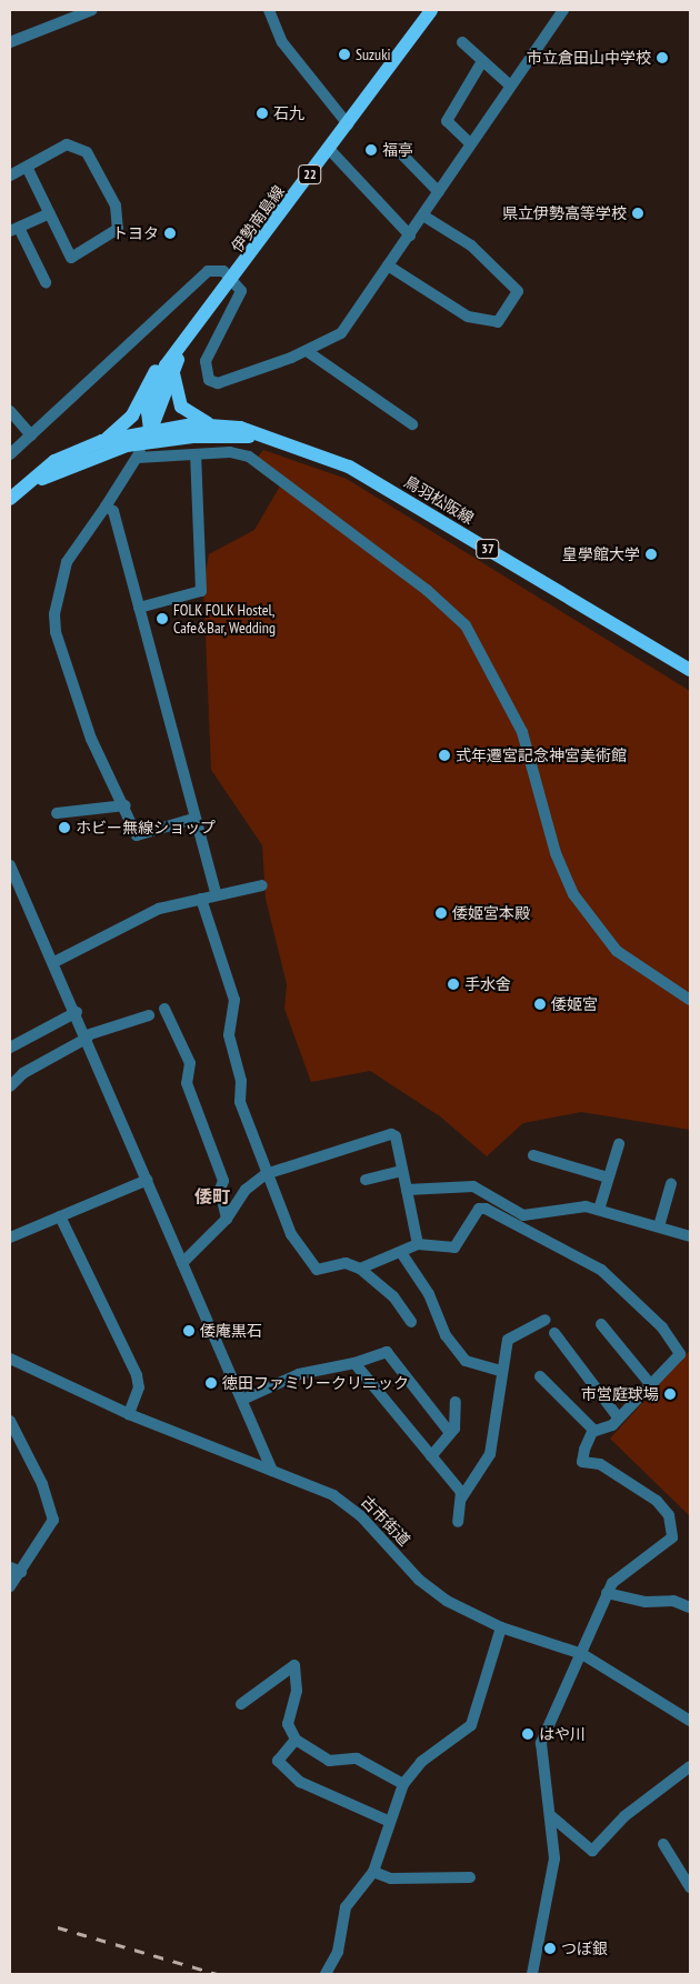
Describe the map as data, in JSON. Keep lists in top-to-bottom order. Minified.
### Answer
{"streets":{"main road":["22","伊勢南島線","鳥羽松阪線","37"],"street":["古市街道"]},"crossings":[["伊勢南島線","鳥羽松阪線"]],"districts":["倭町"],"places":["Suzuki","市立倉田山中学校","石九","福亭","県立伊勢高等学校","トヨタ","皇學館大学","FOLK FOLK Hostel, Cafe&Bar, Wedding","式年遷宮記念神宮美術館","ホビー無線ショップ","倭姬宮本殿","手水舍","倭姬宮","倭庵黒石","徳田ファミリークリニック","市営庭球場","はや川","つぼ銀"]}
